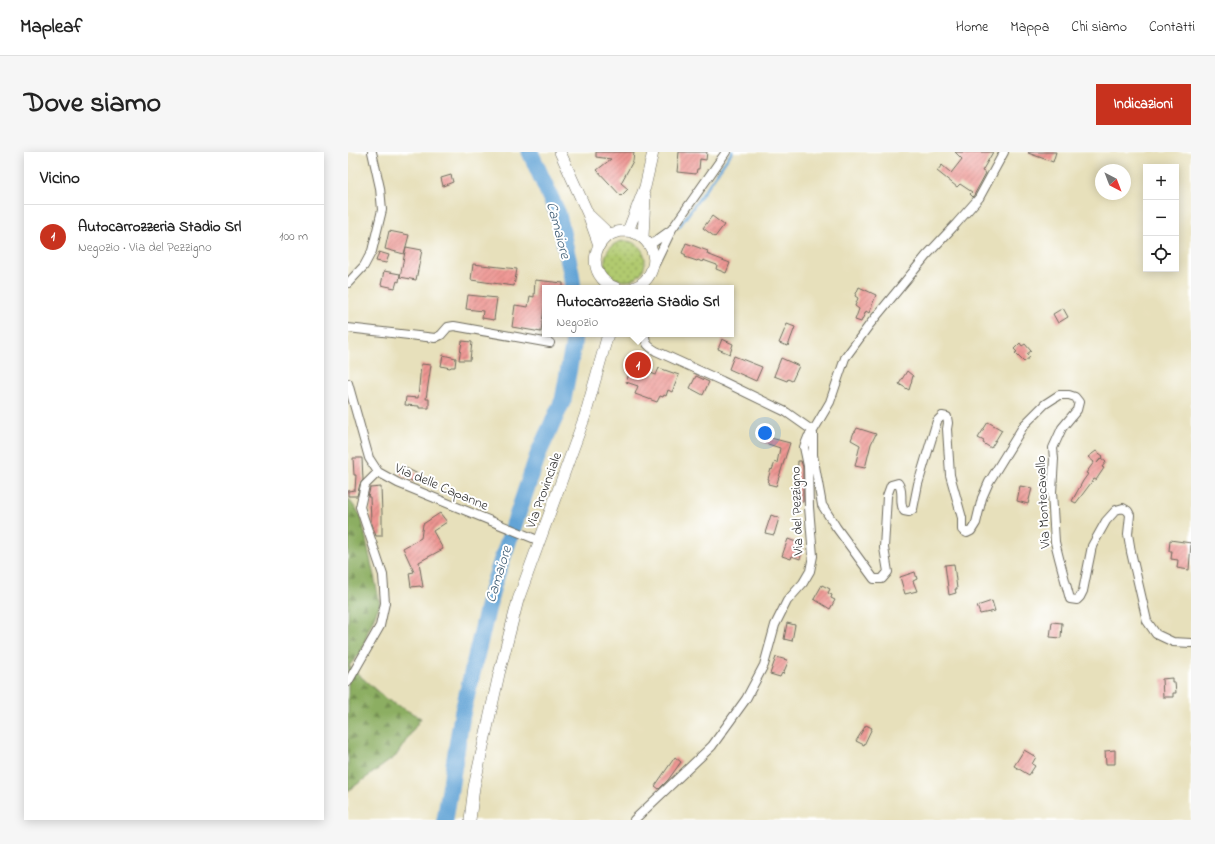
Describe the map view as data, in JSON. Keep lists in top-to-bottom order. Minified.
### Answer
{"streets":{"main road":["Via Provinciale"],"street":["Via delle Capanne","Via Montecavallo","Via del Pezzigno"]},"crossings":[["Via delle Capanne","Via Provinciale"],["Via Montecavallo","Via del Pezzigno"]],"water":["Camaiore"],"north":"bottom right","page":{"header":"Mapleaf","nav":["Home","Mappa","Chi siamo","Contatti"],"title":"Dove siamo","buttons":"Indicazioni","heading":"Vicino","map_buttons":["+","−"],"list":[{"mark":"1","name":"Autocarrozzeria Stadio Srl","note":"Negozio · Via del Pezzigno","value":"100 m"}],"popup":["Autocarrozzeria Stadio Srl","Negozio"],"pins":"1"}}
